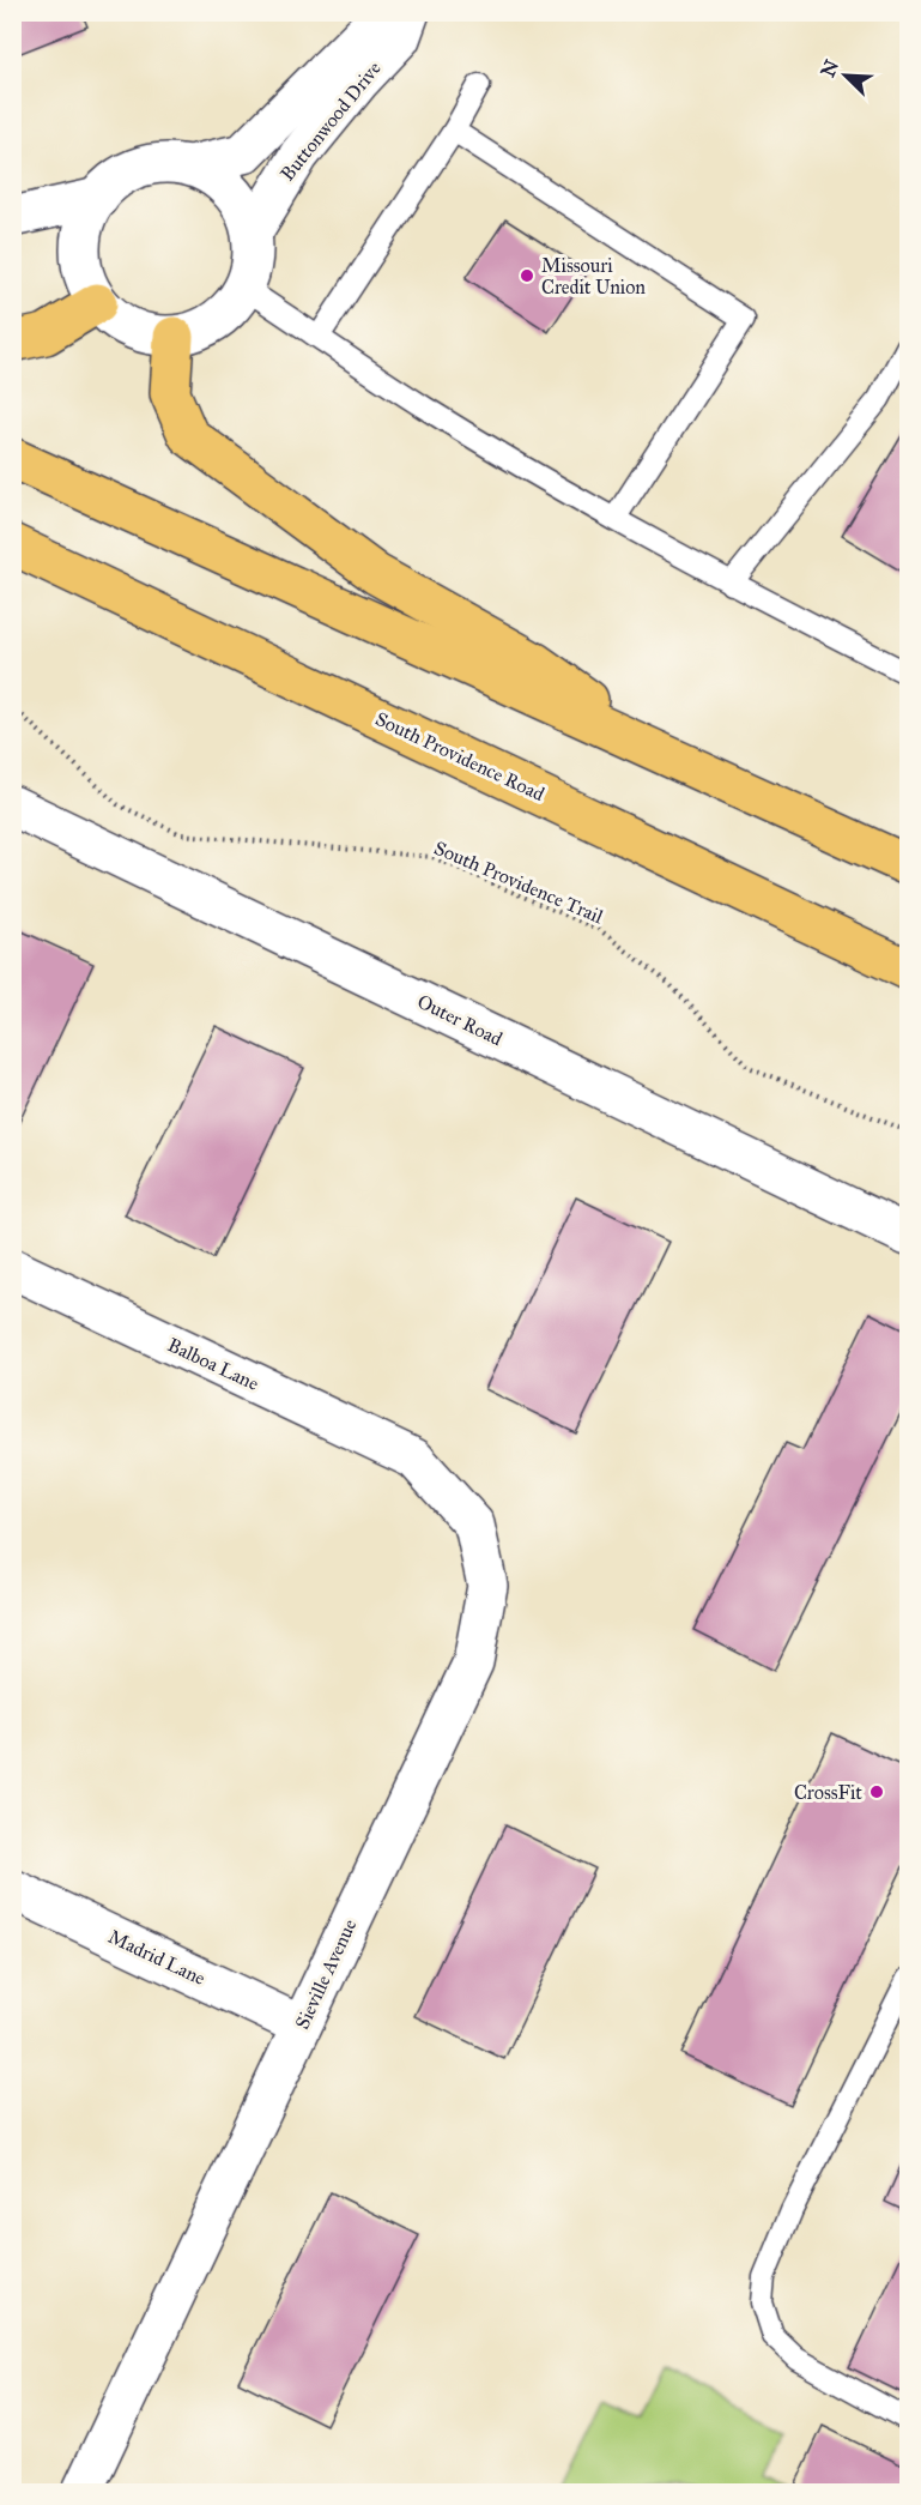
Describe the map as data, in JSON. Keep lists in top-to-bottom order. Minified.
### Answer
{"streets":{"main road":["South Providence Road"],"street":["Buttonwood Drive","Outer Road","Balboa Lane","Madrid Lane","Sieville Avenue"],"path":["South Providence Trail"]},"crossings":[["Balboa Lane","Sieville Avenue"],["Madrid Lane","Sieville Avenue"]],"places":["Missouri Credit Union","CrossFit"],"north":"top left"}
